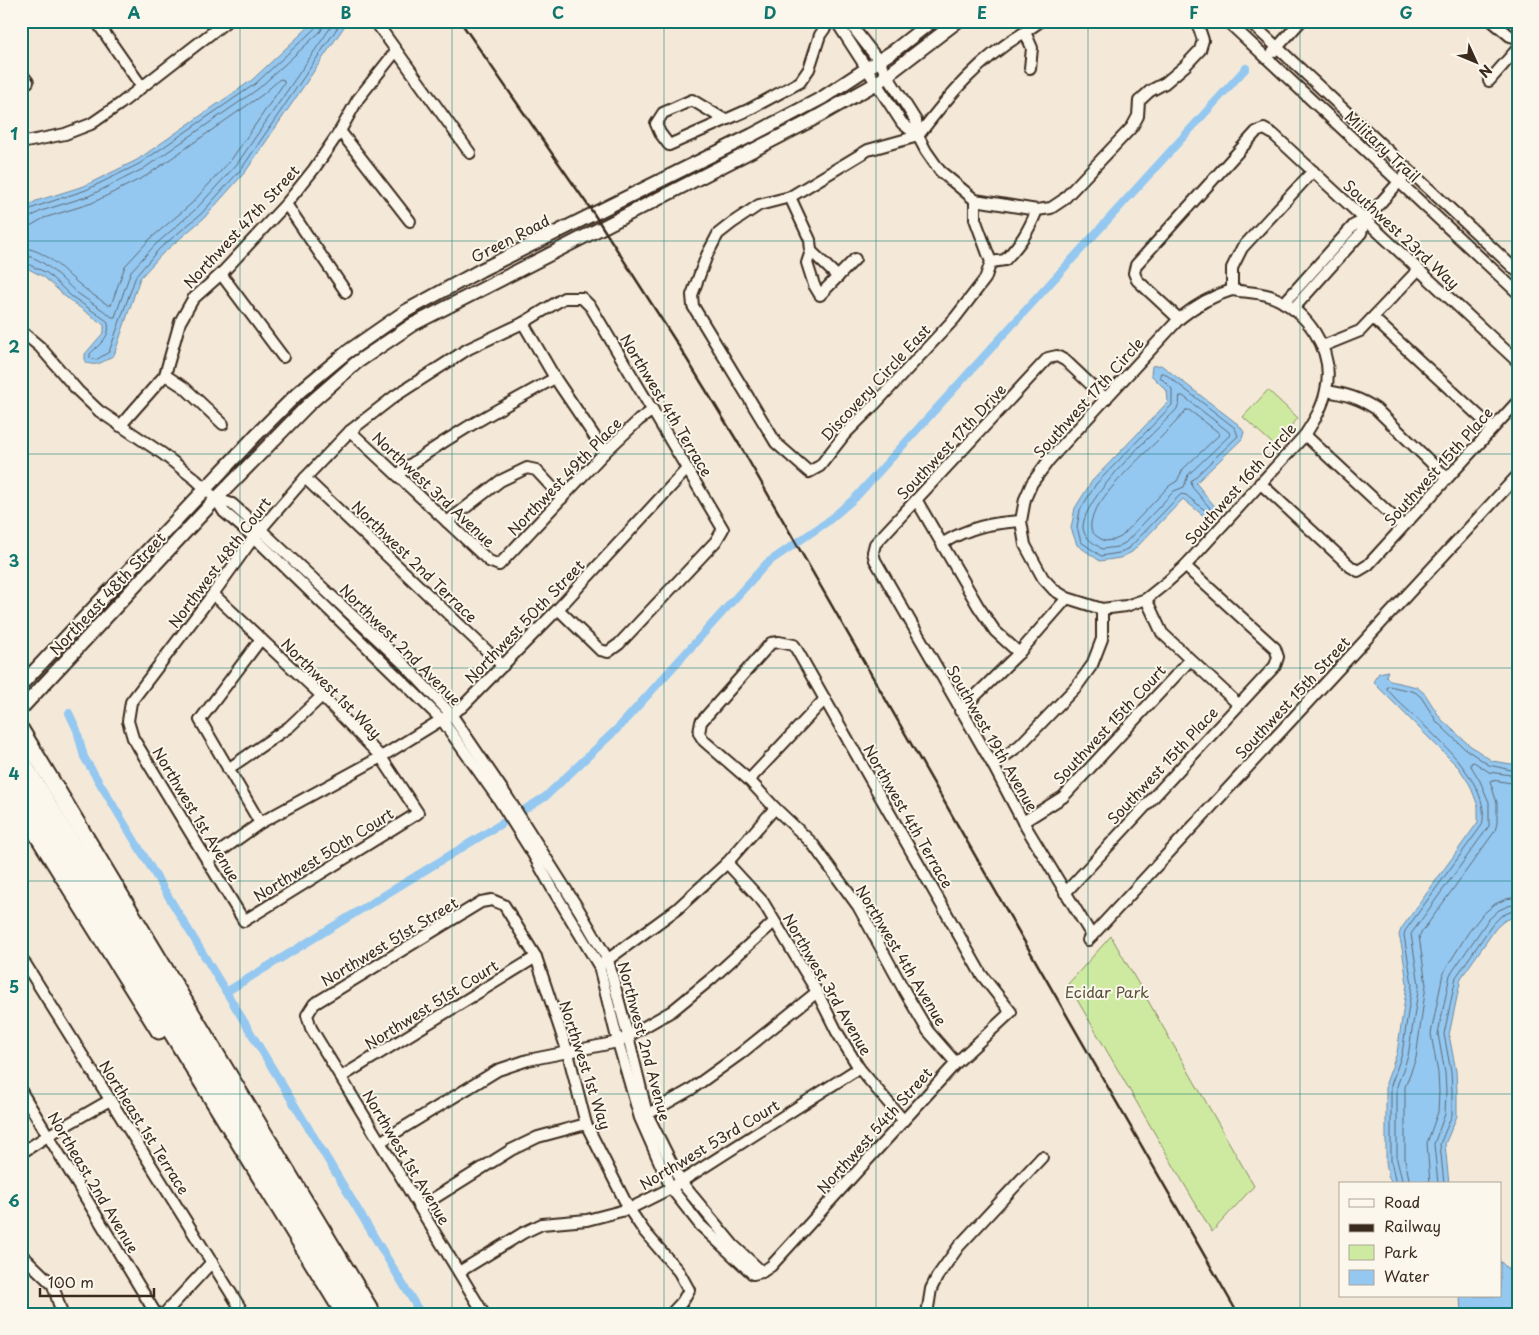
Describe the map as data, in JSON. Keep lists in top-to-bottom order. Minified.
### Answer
{"streets":{"main road":["Green Road","Northeast 48th Street"],"street":["Military Trail","Northwest 47th Street","Southwest 23rd Way","Discovery Circle East","Southwest 17th Circle","Northwest 4th Terrace","Southwest 17th Drive","Southwest 15th Place","Northwest 49th Place","Southwest 16th Circle","Northwest 3rd Avenue","Northwest 2nd Terrace","Northwest 48th Court","Northwest 50th Street","Northwest 2nd Avenue","Northwest 1st Way","Southwest 15th Street","Southwest 15th Court","Southwest 19th Avenue","Northwest 1st Avenue","Northwest 50th Court","Northwest 51st Street","Northwest 4th Avenue","Northwest 51st Court","Northeast 1st Terrace","Northwest 54th Street","Northwest 53rd Court","Northeast 2nd Avenue"]},"crossings":[["Southwest 23rd Way","Southwest 17th Circle"],["Green Road","Northeast 48th Street"],["Southwest 17th Circle","Southwest 17th Drive"],["Southwest 17th Circle","Southwest 16th Circle"],["Northwest 4th Terrace","Northwest 49th Place"],["Northwest 4th Terrace","Northwest 48th Court"],["Northwest 4th Terrace","Northwest 50th Street"],["Northwest 4th Terrace","Northwest 4th Avenue"],["Northwest 4th Terrace","Northwest 54th Street"],["Southwest 17th Drive","Southwest 19th Avenue"],["Southwest 15th Place","Southwest 16th Circle"],["Southwest 15th Place","Southwest 19th Avenue"],["Northwest 49th Place","Northwest 3rd Avenue"],["Northwest 3rd Avenue","Northwest 48th Court"],["Northwest 3rd Avenue","Northwest 54th Street"],["Northwest 3rd Avenue","Northwest 53rd Court"],["Northwest 2nd Terrace","Northwest 48th Court"],["Northwest 2nd Terrace","Northwest 50th Street"],["Northwest 48th Court","Northwest 2nd Avenue"],["Northwest 48th Court","Northwest 1st Way"],["Northwest 48th Court","Northwest 1st Avenue"],["Northeast 48th Street","Northwest 2nd Avenue"],["Northwest 50th Street","Northwest 2nd Avenue"],["Northwest 50th Street","Northwest 1st Way"],["Northwest 50th Street","Northwest 1st Avenue"],["Northwest 2nd Avenue","Northwest 54th Street"],["Northwest 2nd Avenue","Northwest 53rd Court"],["Northwest 1st Way","Northwest 50th Court"],["Northwest 1st Way","Northwest 51st Street"],["Northwest 1st Way","Northwest 51st Court"],["Northwest 1st Way","Northwest 53rd Court"],["Southwest 15th Street","Southwest 19th Avenue"],["Southwest 15th Court","Southwest 19th Avenue"],["Northwest 1st Avenue","Northwest 50th Court"],["Northwest 1st Avenue","Northwest 51st Street"],["Northwest 1st Avenue","Northwest 51st Court"],["Northwest 1st Avenue","Northwest 53rd Court"],["Northwest 4th Avenue","Northwest 54th Street"]],"parks":["Ecidar Park"],"legend":["Road","Railway","Park","Water"],"scale_bar":"100 m","north":"bottom right","grid":{"columns":["A","B","C","D","E","F","G"],"rows":["1","2","3","4","5","6"]}}
